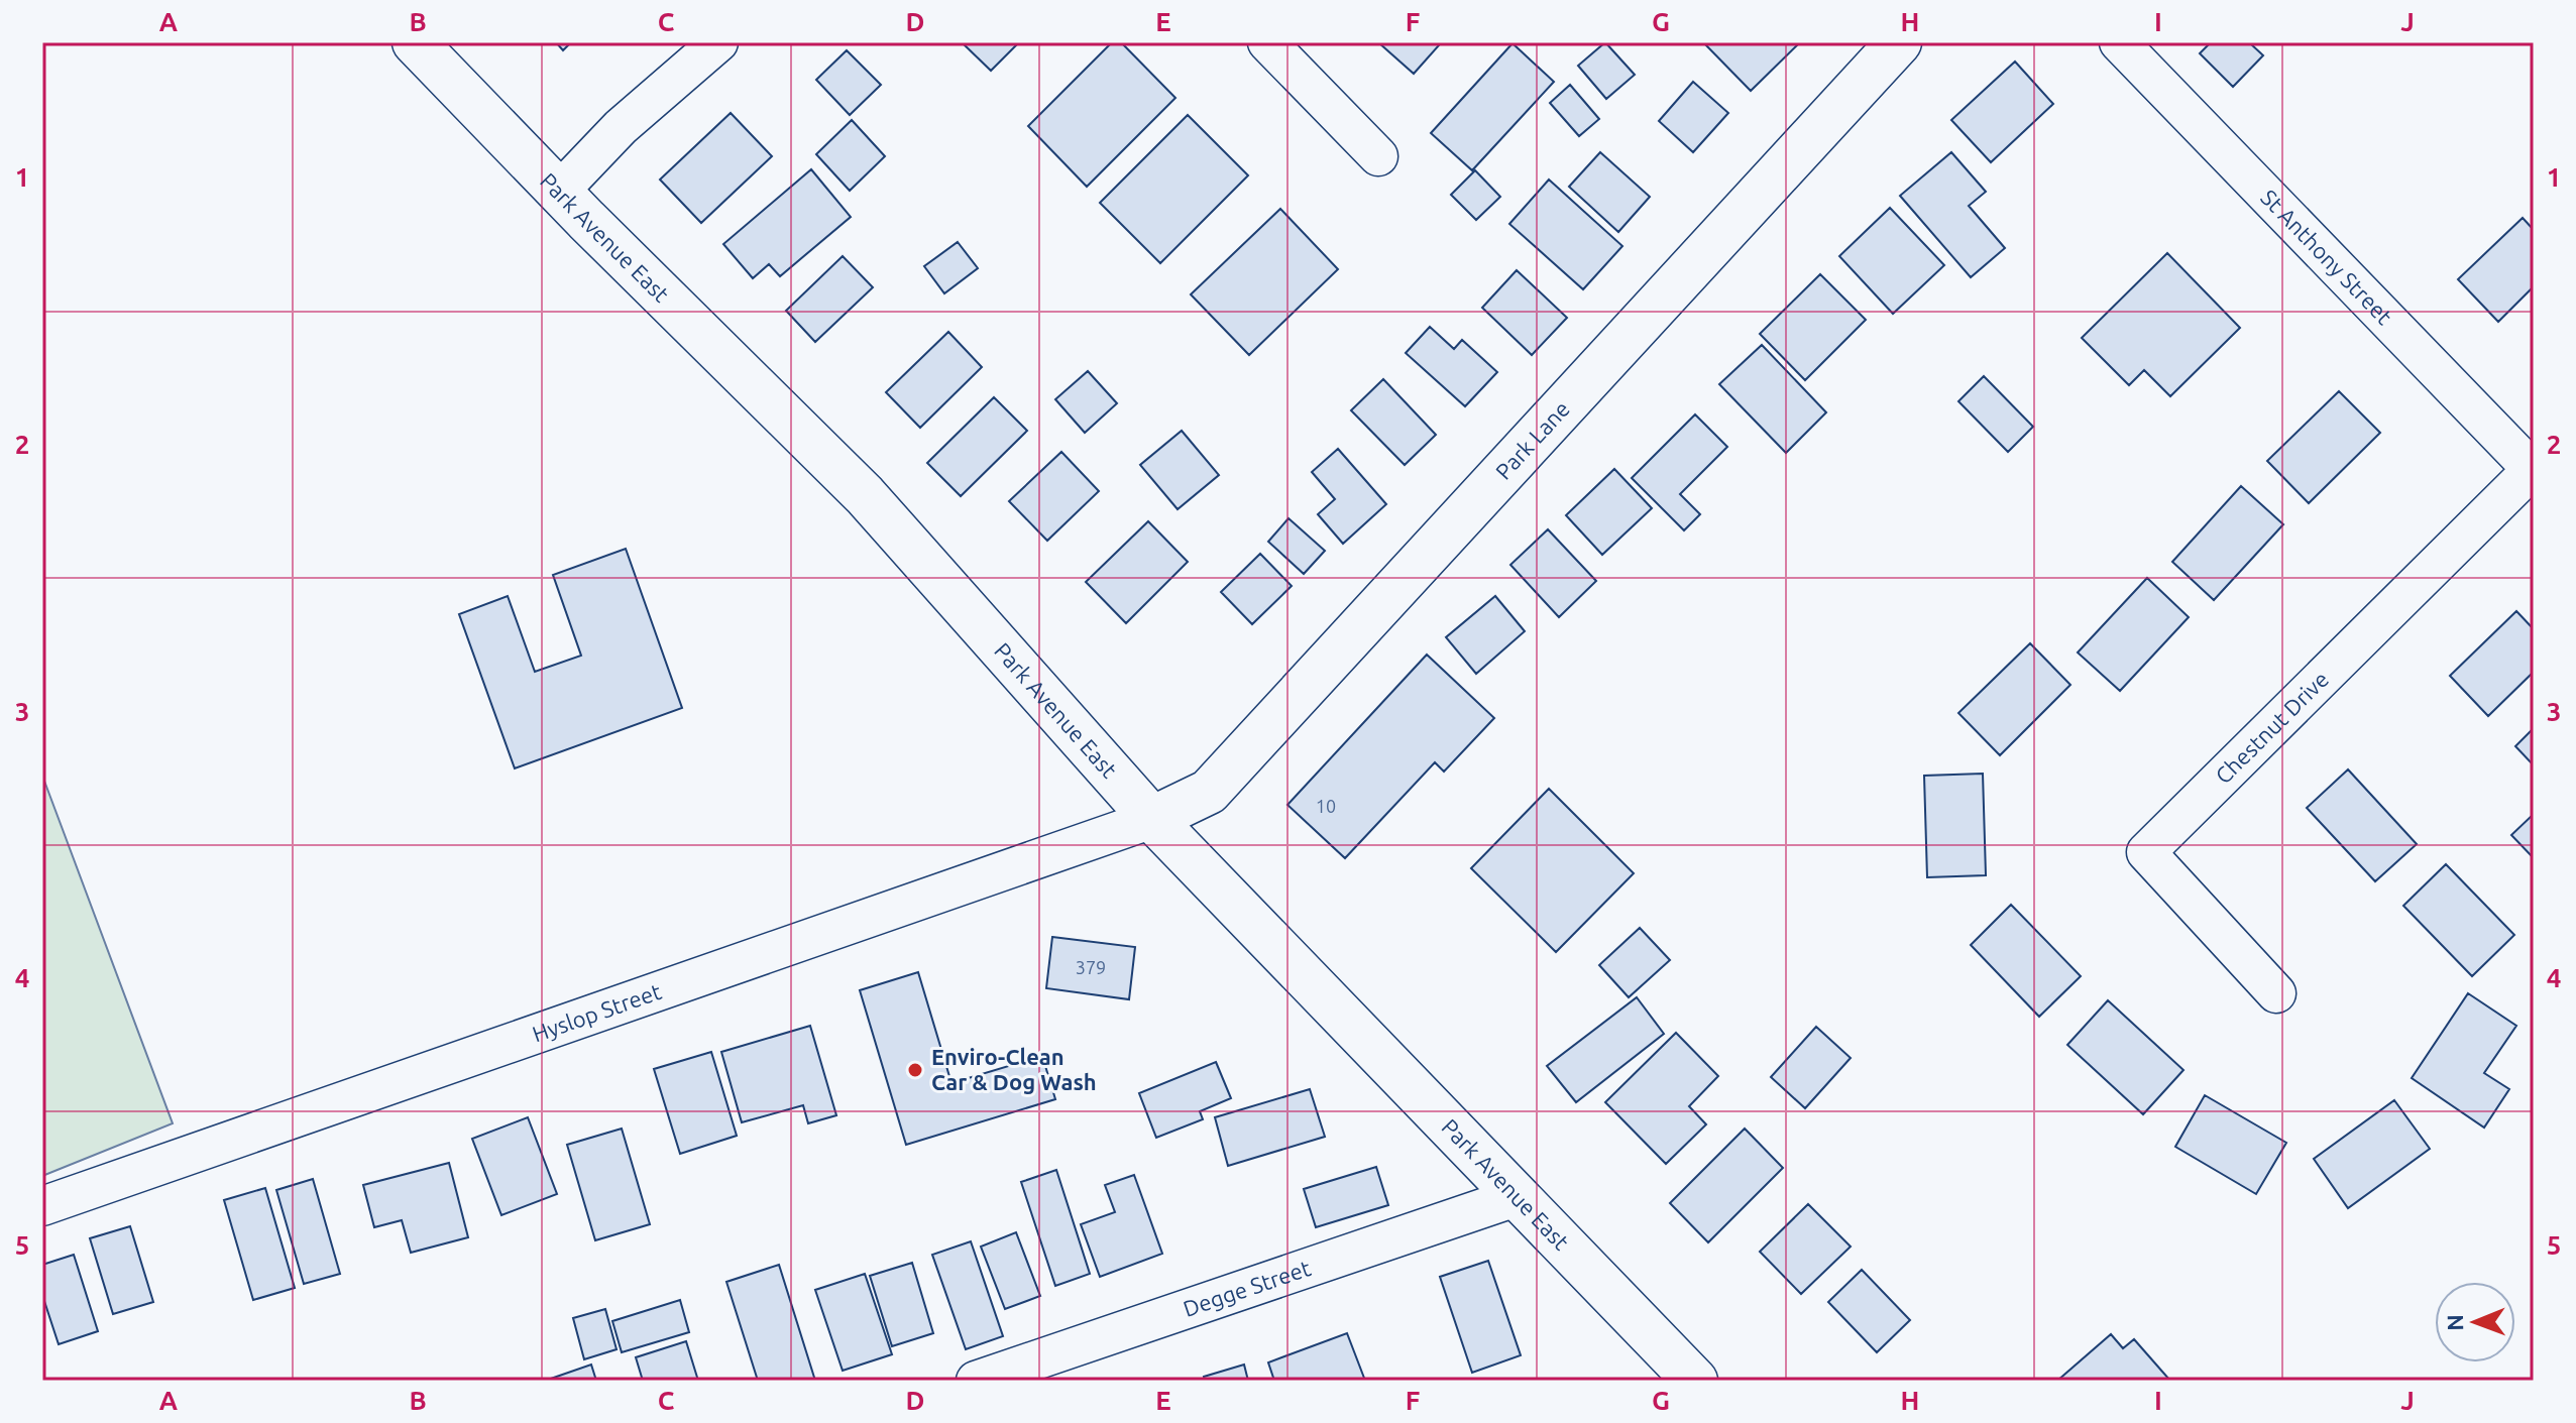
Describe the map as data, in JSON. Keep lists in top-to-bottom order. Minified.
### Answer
{"streets":{"main road":["Park Avenue East","Park Lane"],"street":["St Anthony Street","Chestnut Drive","Hyslop Street","Degge Street"]},"crossings":[["Park Avenue East","Park Lane"],["Park Avenue East","Hyslop Street"],["Park Avenue East","Degge Street"],["St Anthony Street","Chestnut Drive"],["Park Lane","Hyslop Street"]],"places":["Enviro-Clean Car & Dog Wash"],"house_numbers":["10","379"],"north":"left","grid":{"columns":["A","B","C","D","E","F","G","H","I","J"],"rows":["1","2","3","4","5"]}}
